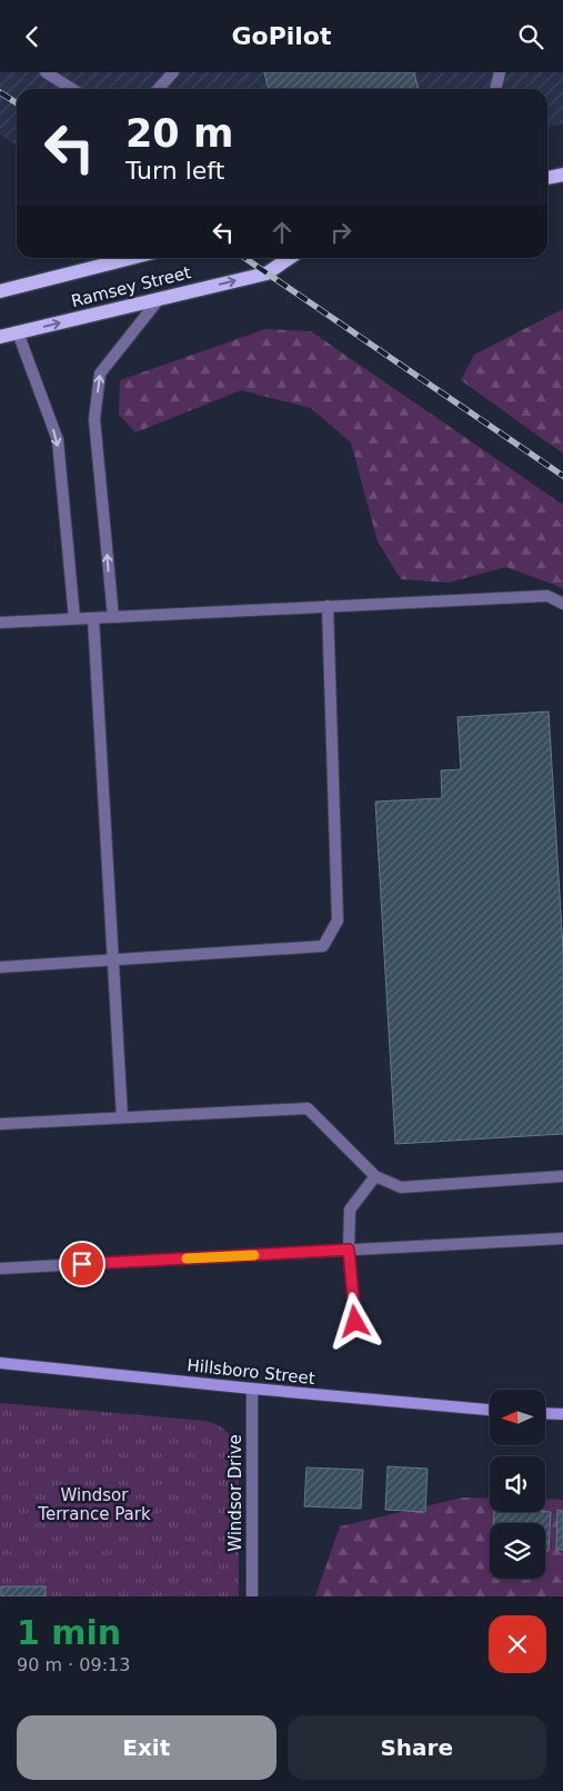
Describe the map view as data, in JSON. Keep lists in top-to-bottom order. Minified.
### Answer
{"streets":{"main road":["Ramsey Street"],"street":["Hillsboro Street","Windsor Drive"]},"crossings":[["Hillsboro Street","Windsor Drive"]],"parks":["Windsor Terrance Park"],"north":"left","page":{"header":"GoPilot","turn":["20 m","Turn left"],"heading":["1 min","90 m · 09:13"],"buttons":["Exit","Share"]}}
